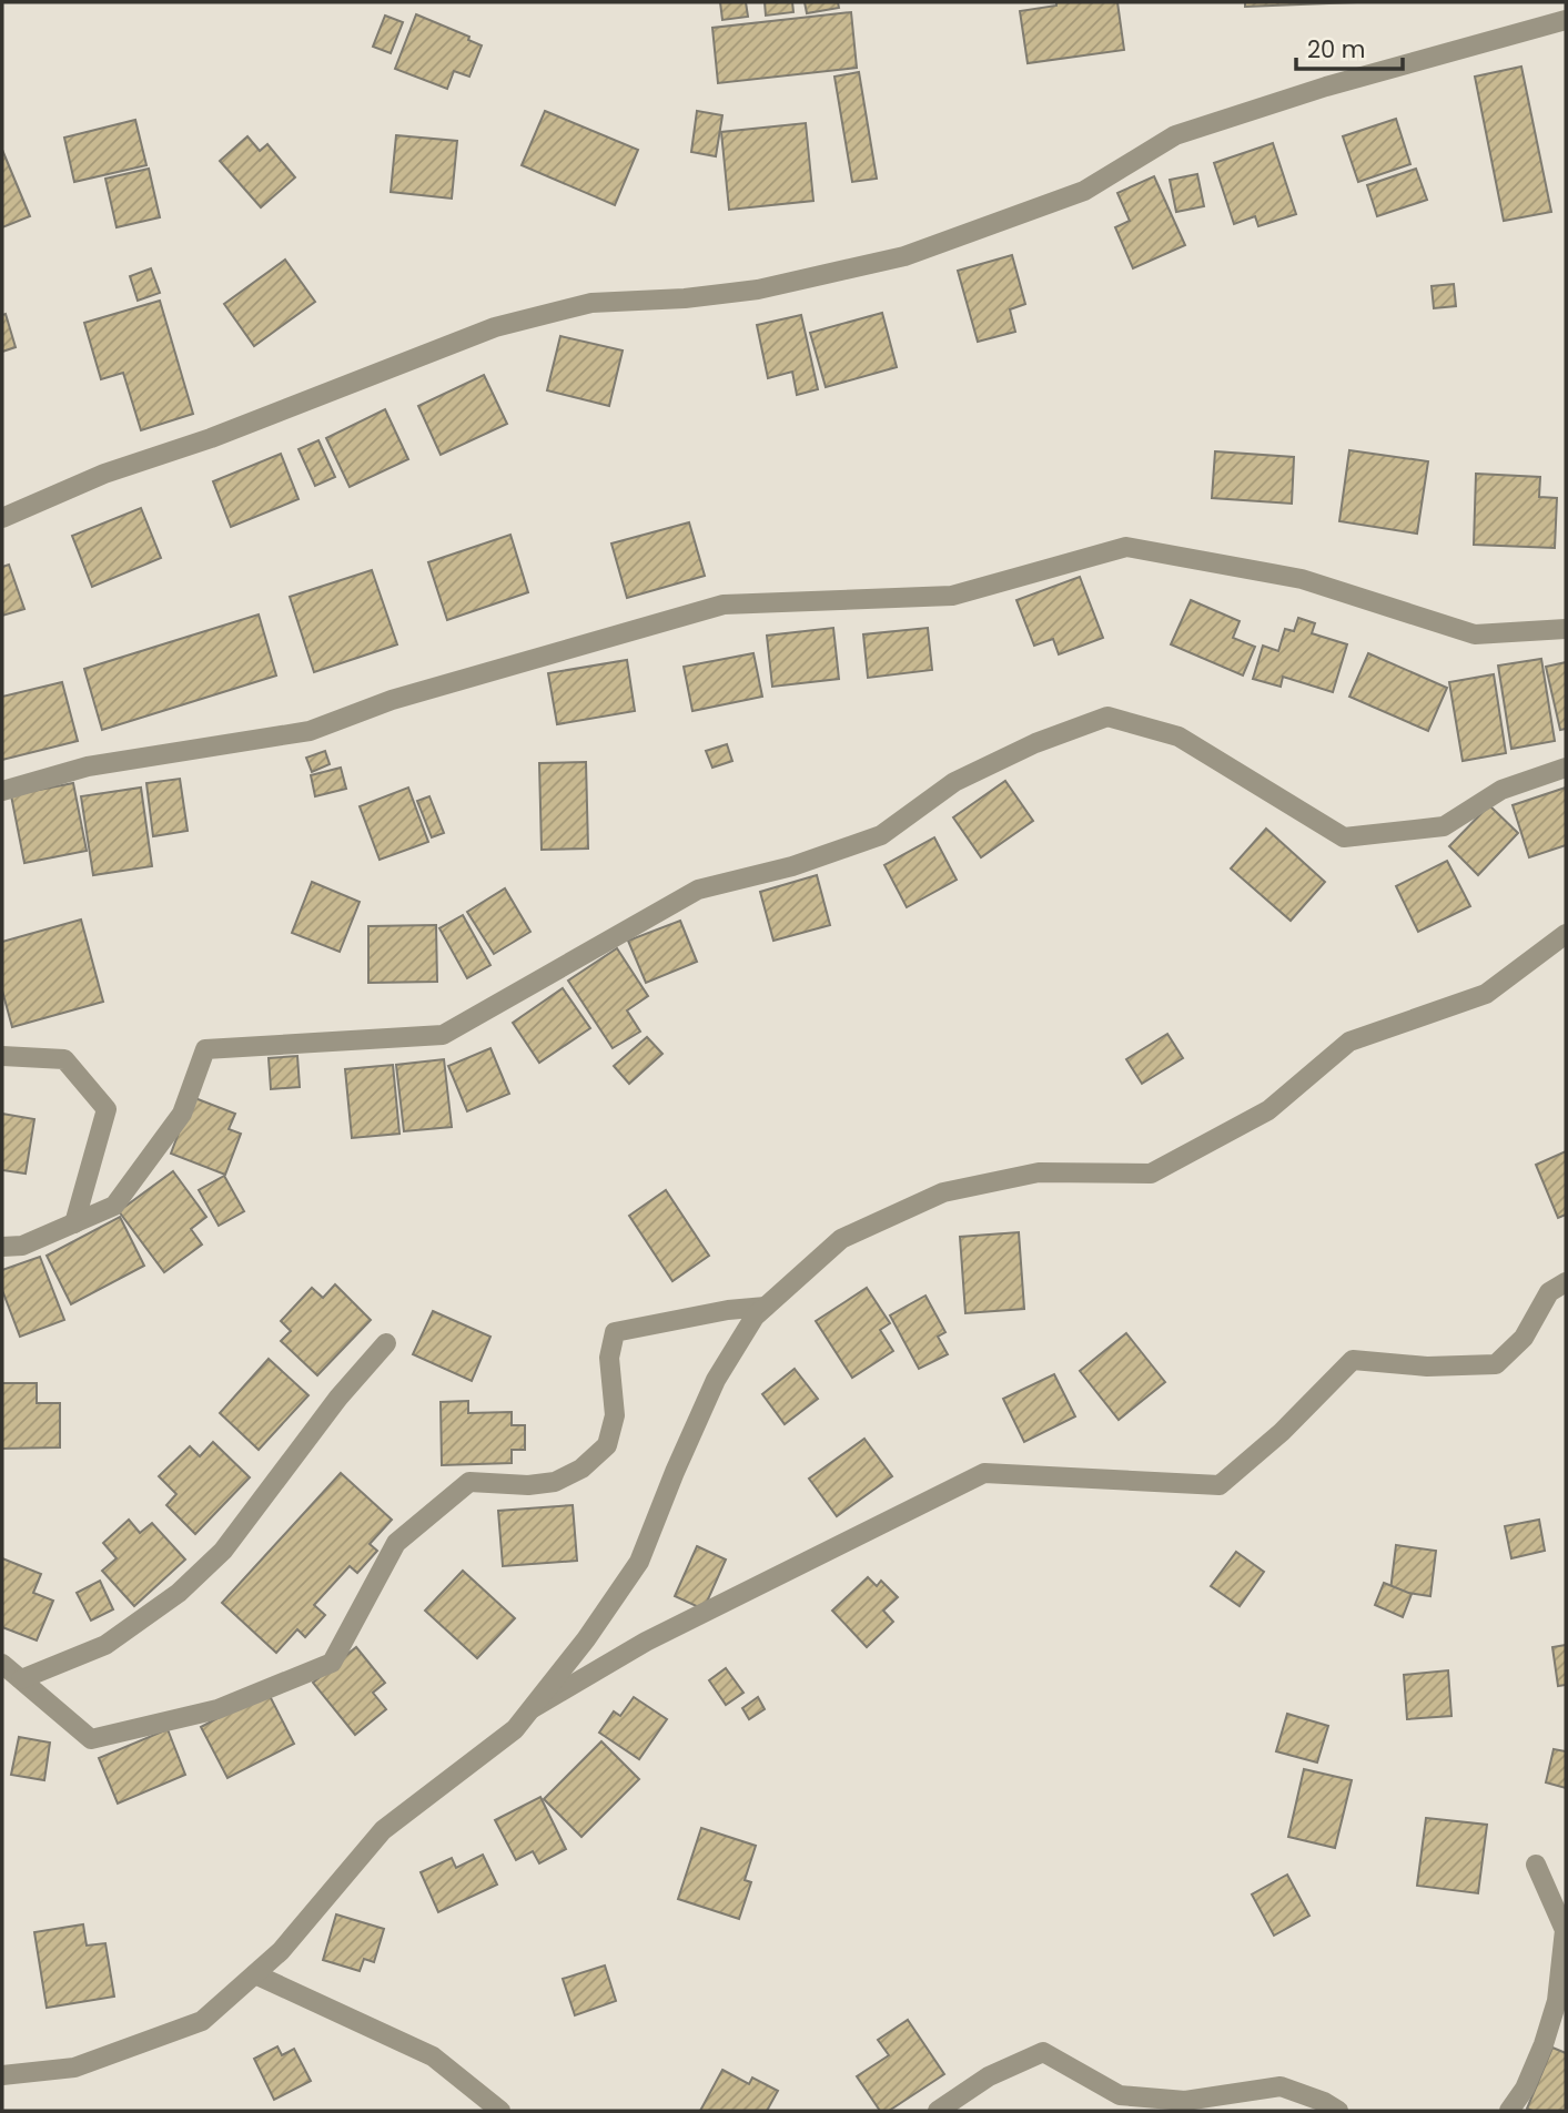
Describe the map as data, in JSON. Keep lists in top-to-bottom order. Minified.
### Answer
{"scale_bar":"20 m"}
